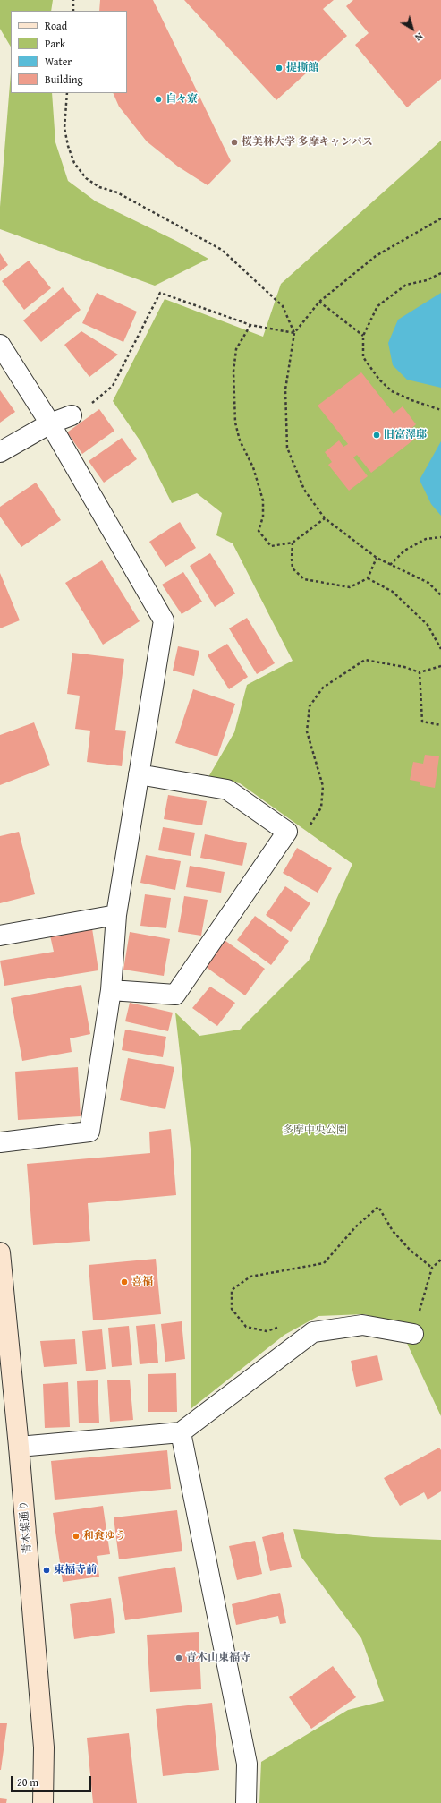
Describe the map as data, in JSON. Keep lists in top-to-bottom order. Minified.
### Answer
{"streets":{"street":["青木葉通り"]},"parks":["多摩中央公園"],"places":["提撕館","自々寮","桜美林大学 多摩キャンパス","旧富澤邸","喜福","和食ゆう","東福寺前","青木山東福寺"],"legend":["Road","Park","Water","Building"],"scale_bar":"20 m","north":"bottom right"}
